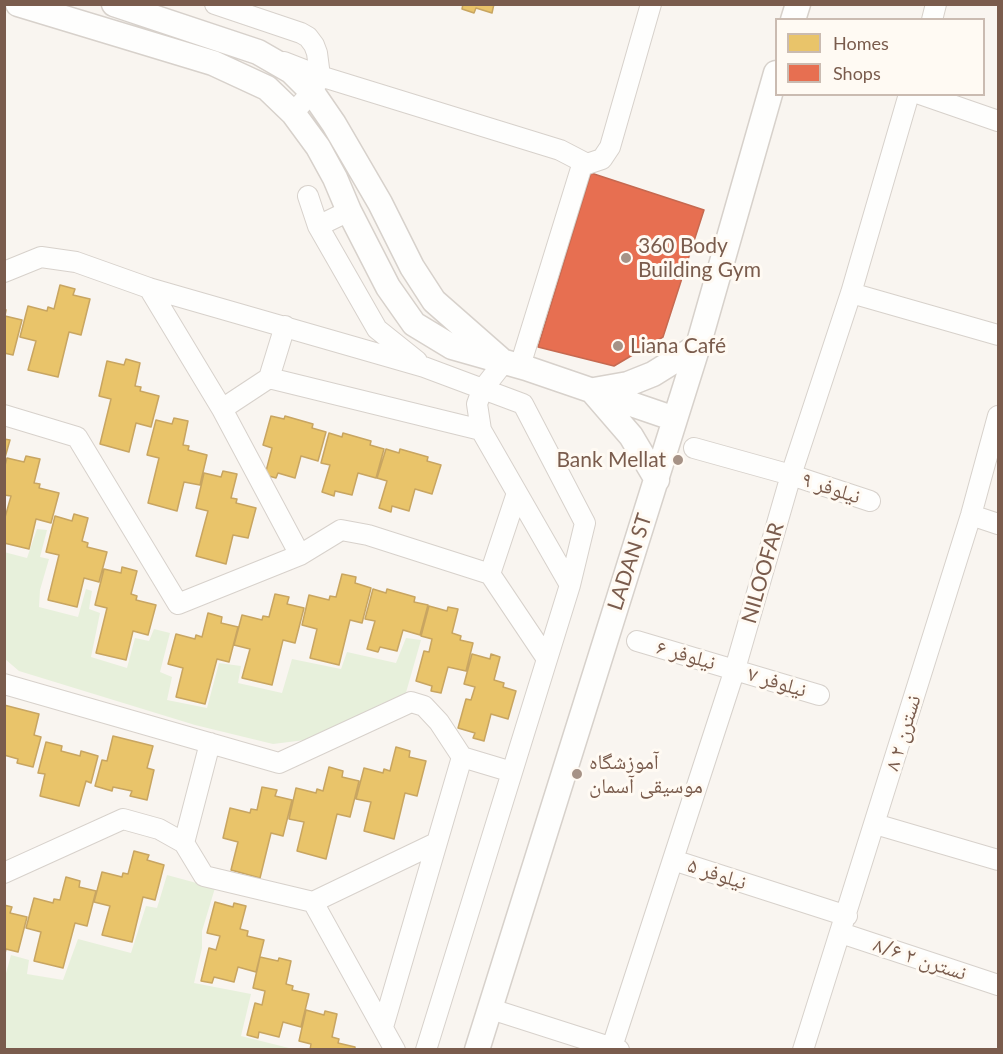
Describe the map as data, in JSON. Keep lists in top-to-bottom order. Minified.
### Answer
{"streets":{"street":["۹ نیلوفر","LADAN ST","NILOOFAR","۶ نیلوفر","۷ نیلوفر","۸ نسترن ۲","۵ نیلوفر","۸/۶ نسترن ۲"]},"crossings":[["۹ نیلوفر","NILOOFAR"],["NILOOFAR","۶ نیلوفر"],["NILOOFAR","۷ نیلوفر"],["NILOOFAR","۵ نیلوفر"],["۶ نیلوفر","۷ نیلوفر"],["۸ نسترن ۲","۵ نیلوفر"],["۸ نسترن ۲","۸/۶ نسترن ۲"],["۵ نیلوفر","۸/۶ نسترن ۲"]],"places":["360 Body Building Gym","Liana Café","Bank Mellat","آموزشگاه موسیقی آسمان"],"legend":["Homes","Shops"]}
